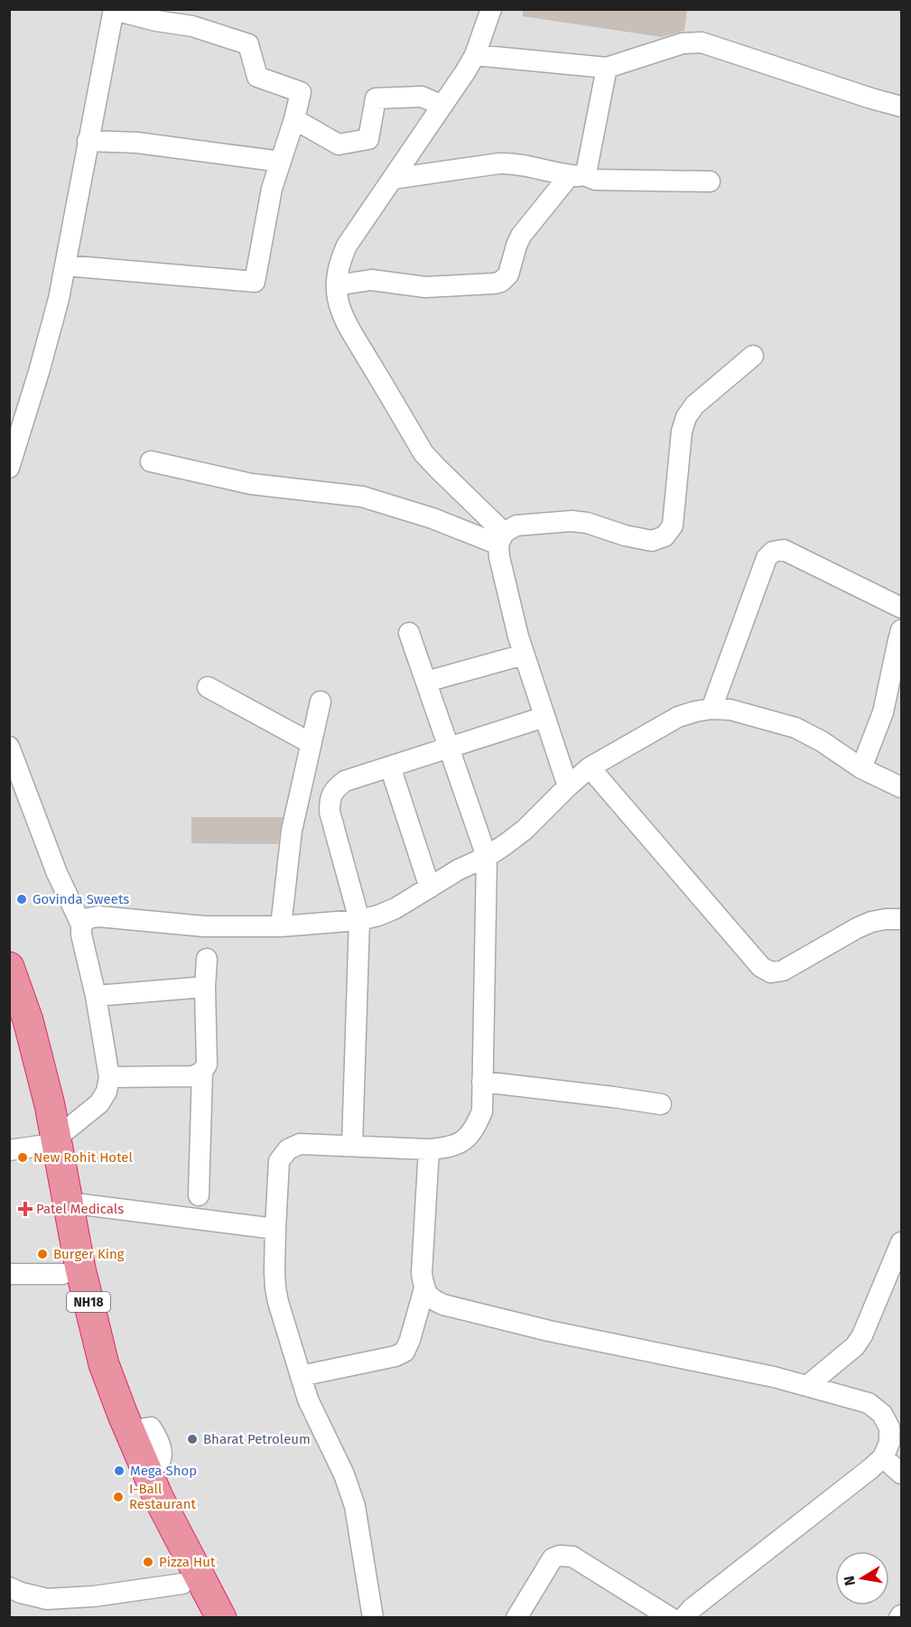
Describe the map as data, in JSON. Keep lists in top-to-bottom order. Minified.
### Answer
{"streets":{"highway":["NH18"]},"places":{"other":["Govinda Sweets","New Rohit Hotel","Burger King","Bharat Petroleum","Mega Shop","I-Ball Restaurant","Pizza Hut"],"health":["Patel Medicals"]},"north":"left"}
